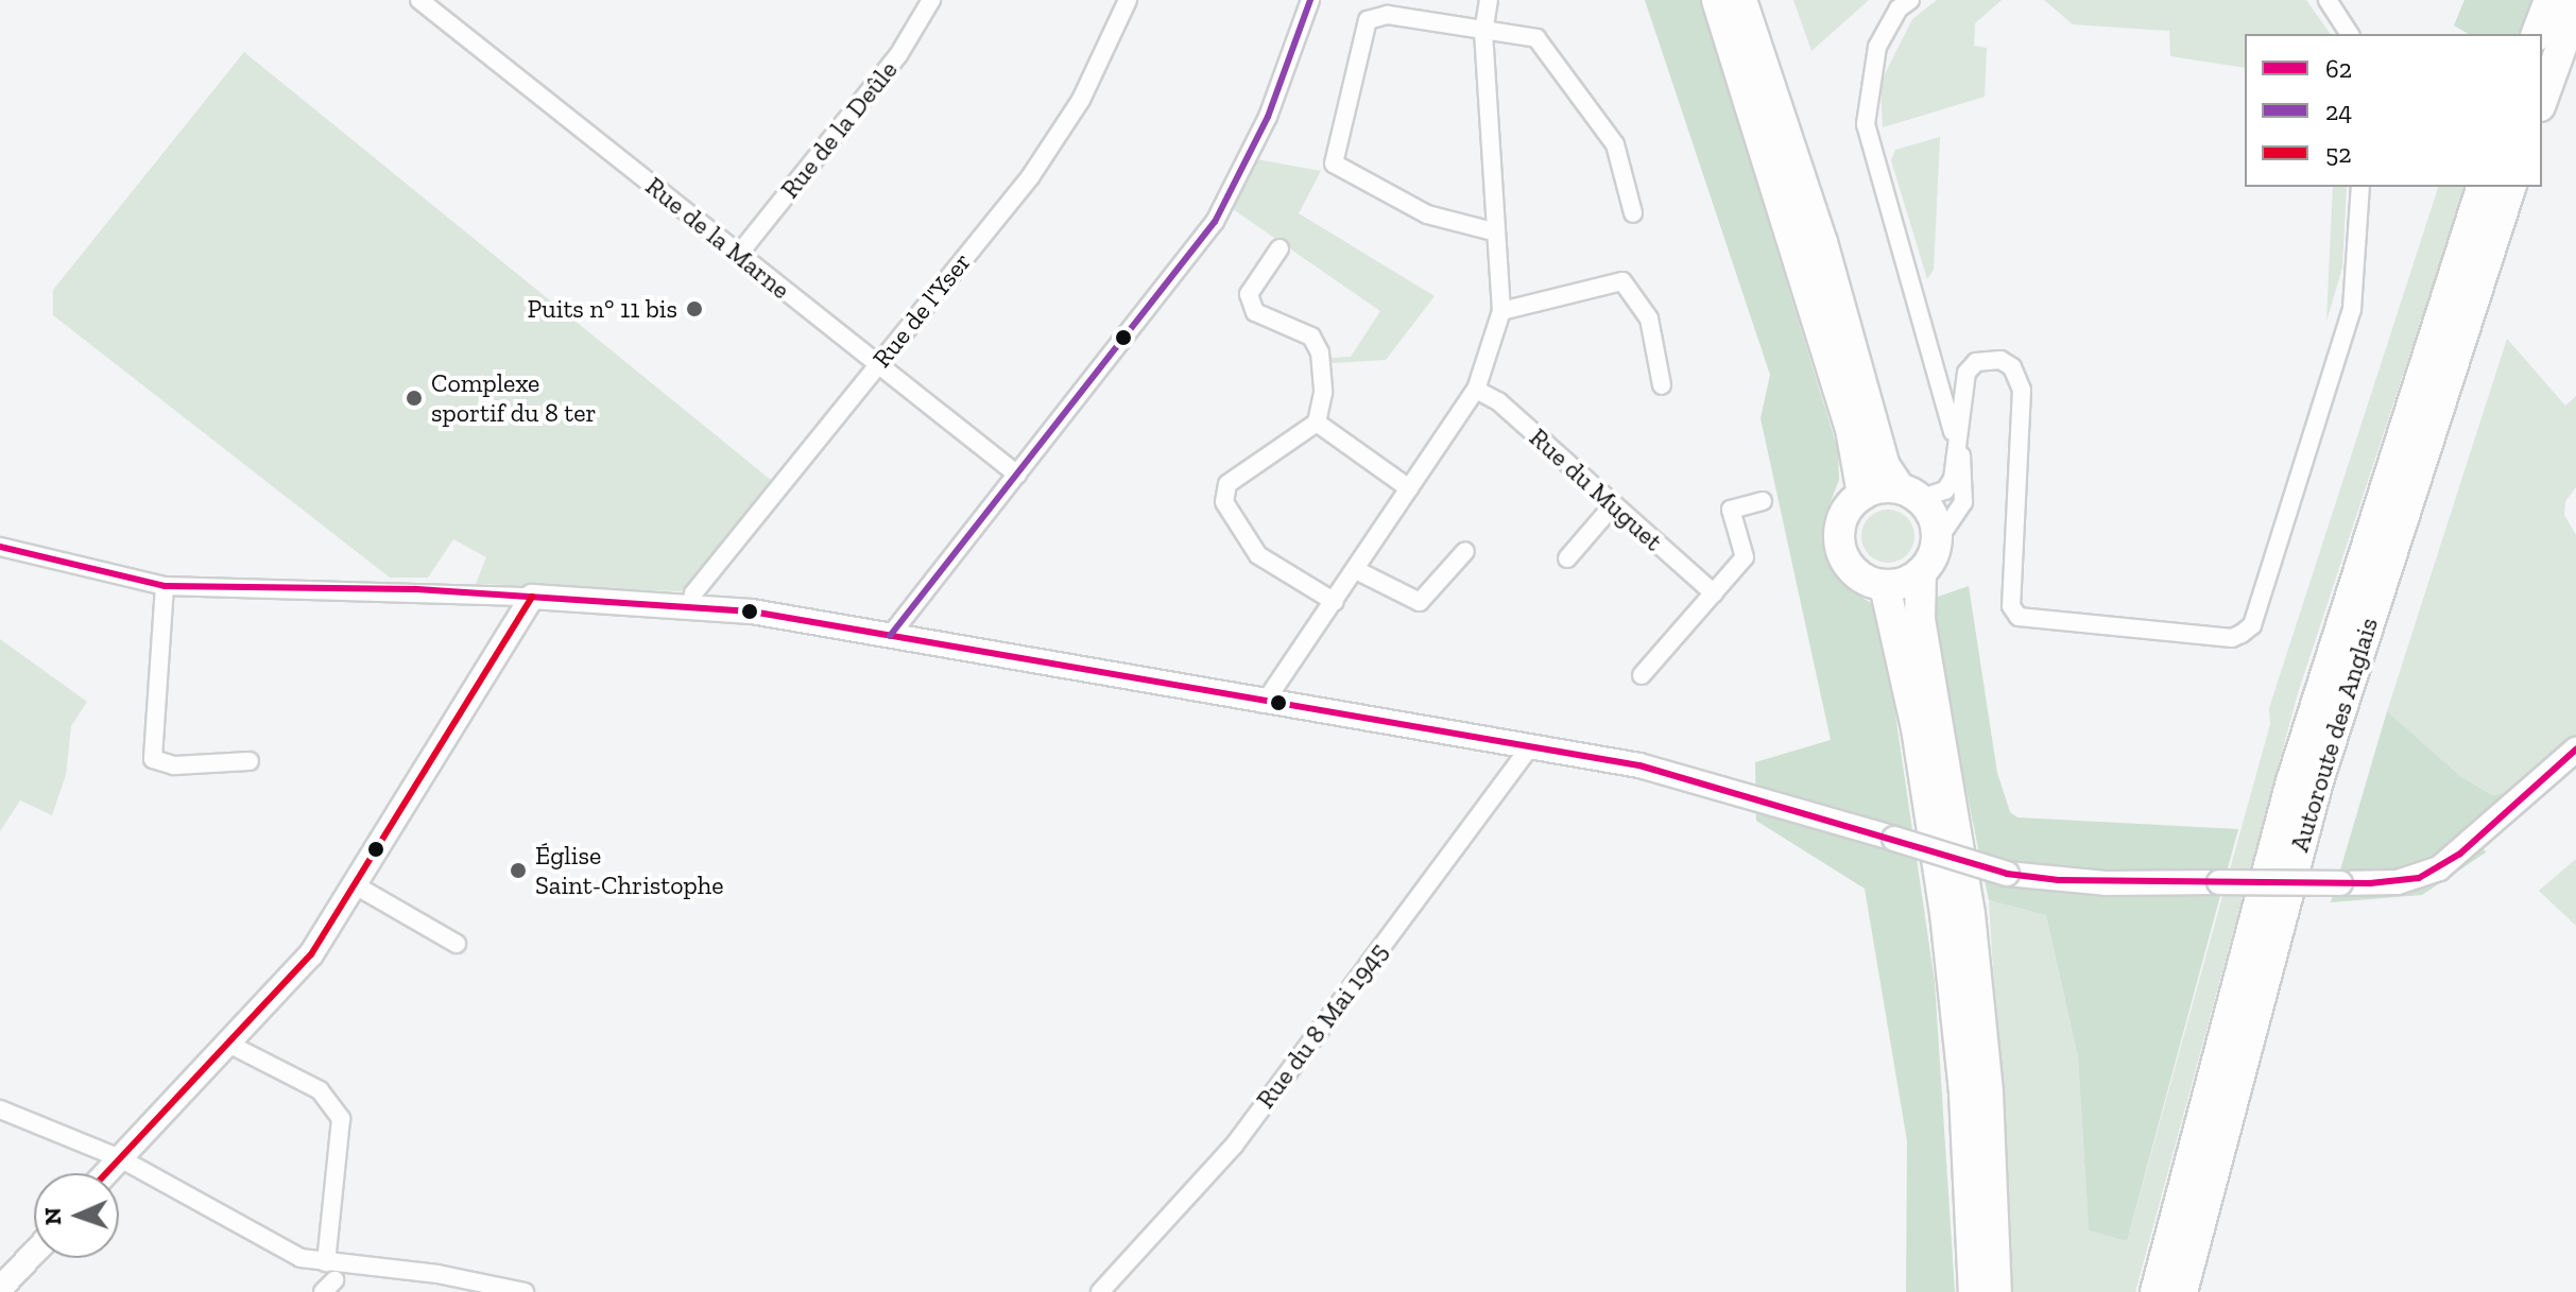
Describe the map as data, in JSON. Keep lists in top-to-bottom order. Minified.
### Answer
{"streets":{"highway":["Autoroute des Anglais"],"street":["Rue de la Deûle","Rue de la Marne","Rue de l'Yser","Rue du Muguet","Rue du 8 Mai 1945"]},"crossings":[["Rue de la Deûle","Rue de la Marne"],["Rue de la Marne","Rue de l'Yser"]],"places":["Puits n° 11 bis","Complexe sportif du 8 ter","Église Saint-Christophe"],"lines":["transit line 24","transit line 62","transit line 52"],"legend":["62","24","52"],"north":"left"}
